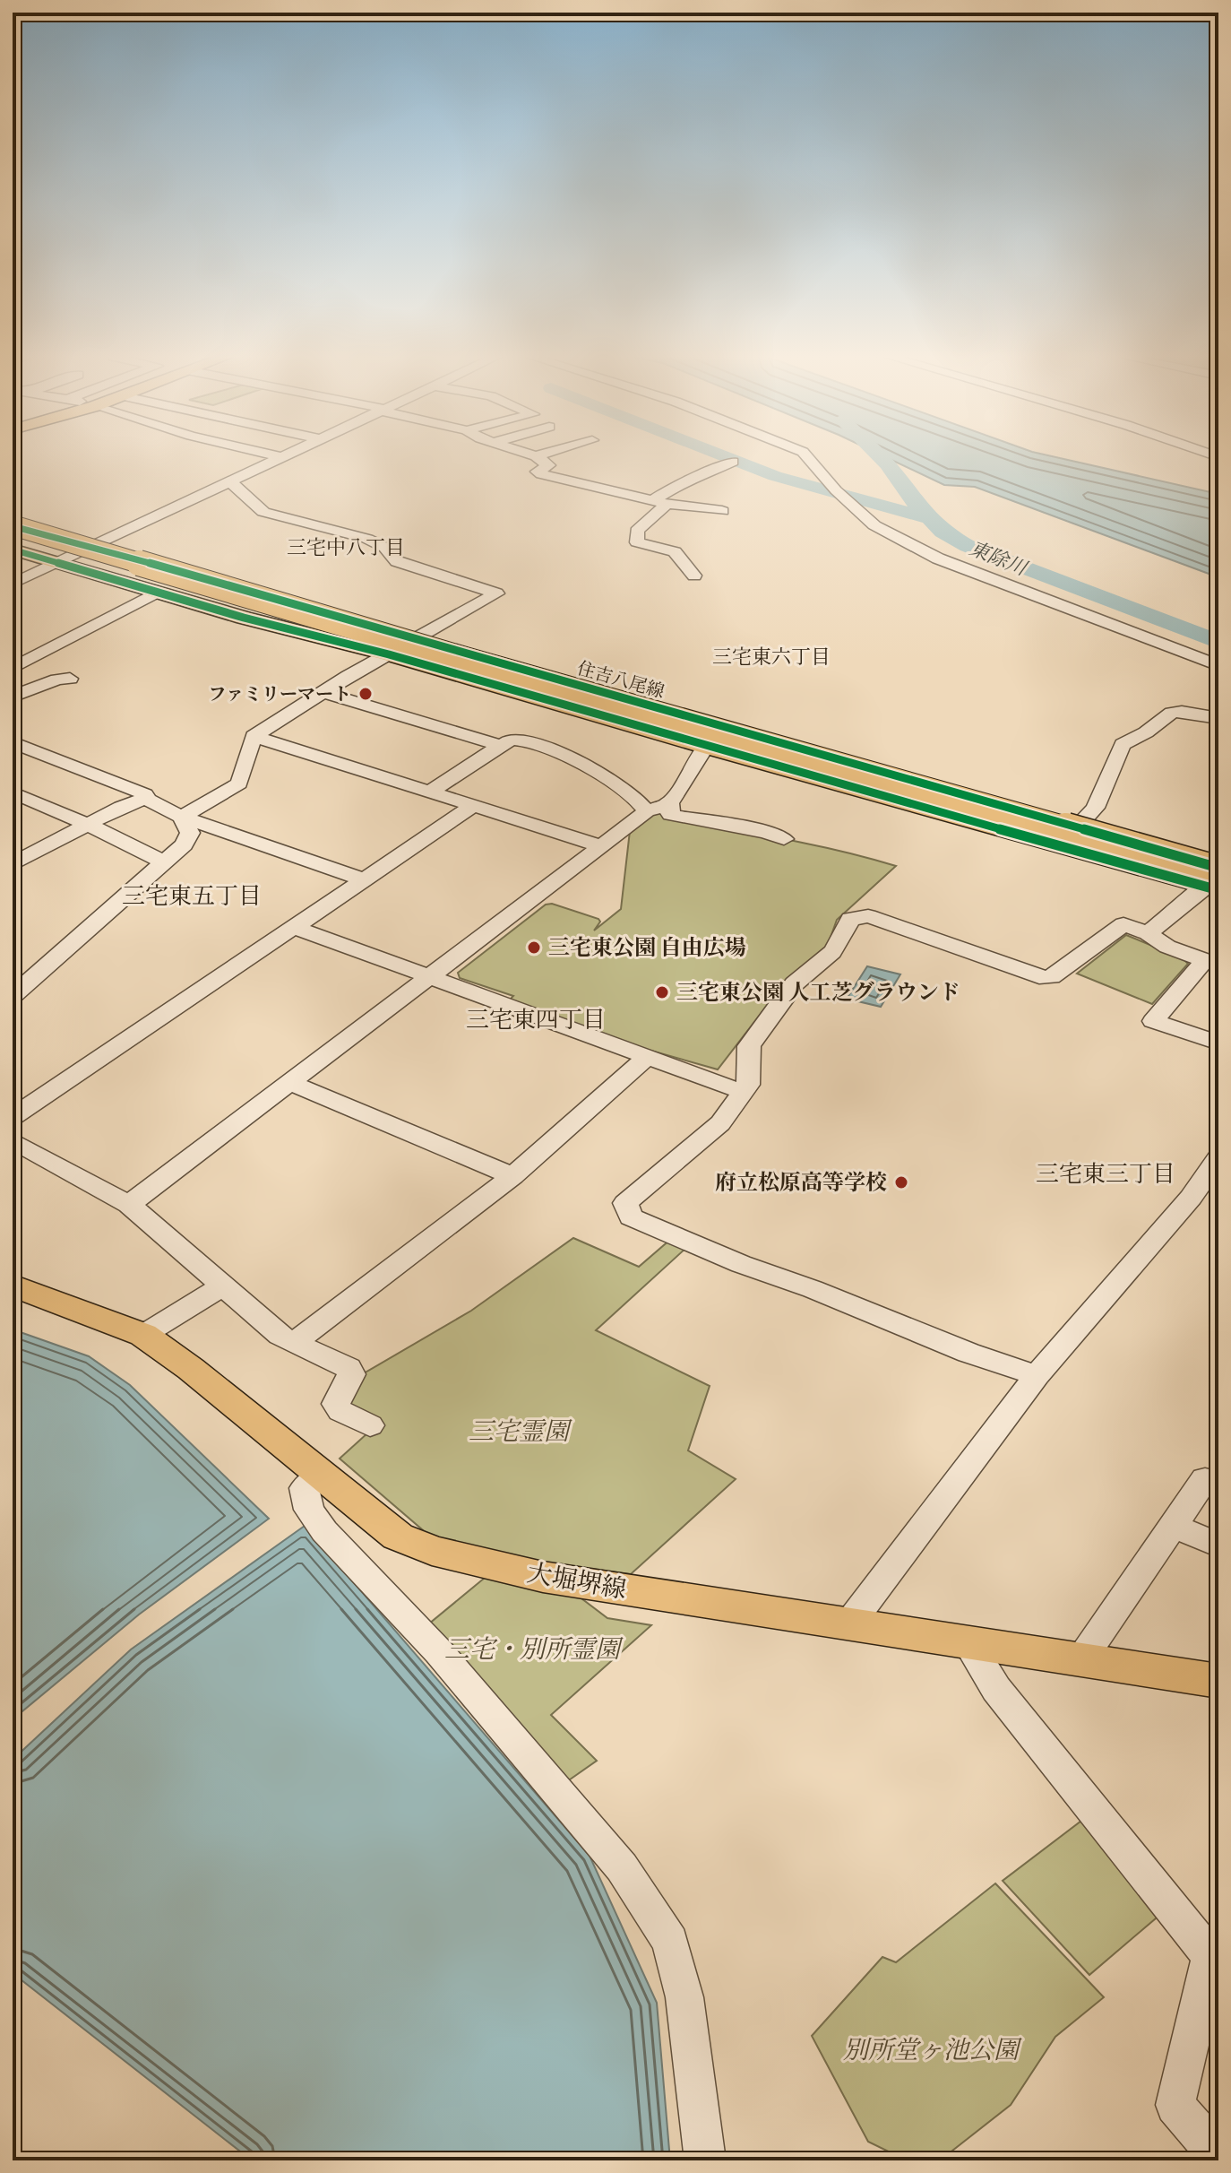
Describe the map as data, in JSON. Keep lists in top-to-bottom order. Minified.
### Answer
{"streets":{"main road":["住吉八尾線","大堀堺線"]},"districts":["三宅中八丁目","三宅東六丁目","三宅東五丁目","三宅東四丁目","三宅東三丁目"],"water":["東除川"],"parks":["三宅霊園","三宅・別所霊園","別所堂ヶ池公園"],"places":["ファミリーマート","三宅東公園 自由広場","三宅東公園 人工芝グラウンド","府立松原高等学校"]}
